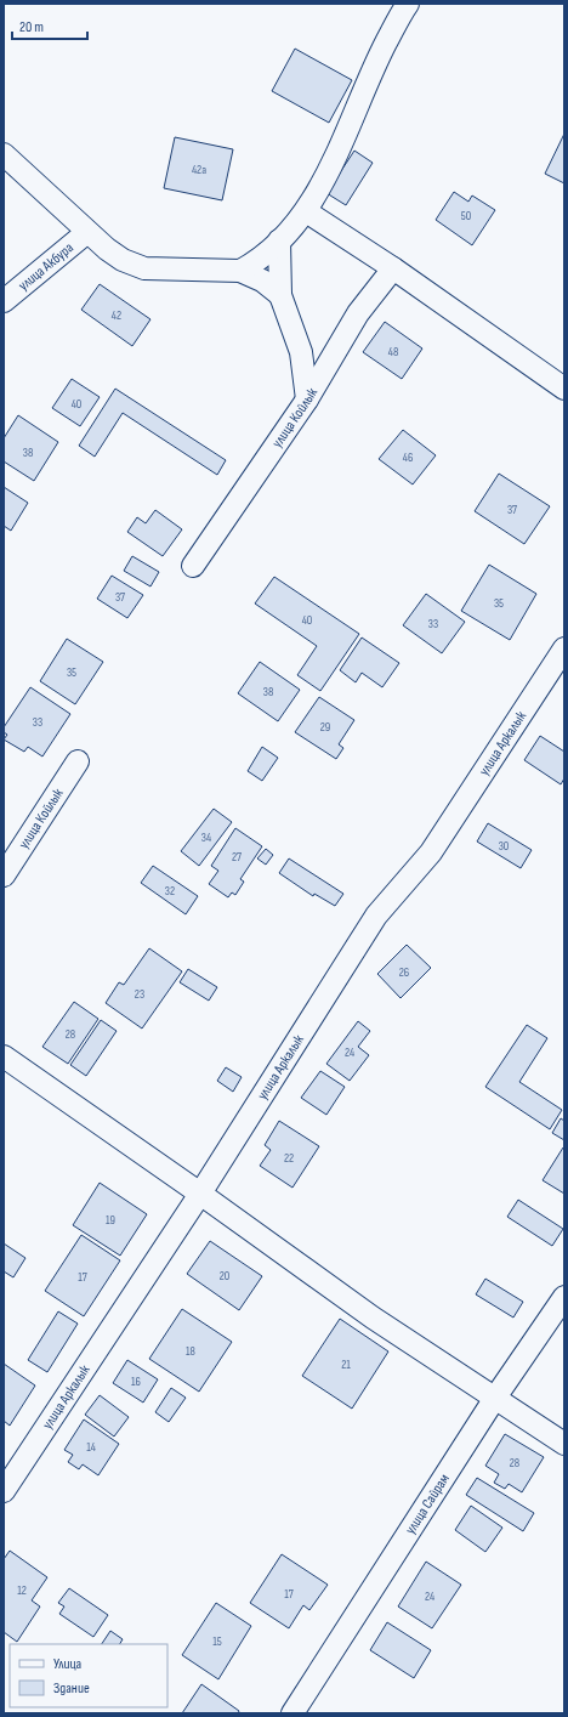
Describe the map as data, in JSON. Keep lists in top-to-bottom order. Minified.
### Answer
{"streets":{"street":["улица Акбура","улица Койлык","улица Аркалык","улица Сайрам"]},"house_numbers":["42а","50","42","48","40","38","46","37","37","35","40","33","35","38","33","29","34","30","27","32","26","23","28","24","22","19","20","17","18","21","16","14","28","12","17","24","15"],"legend":["Улица","Здание"],"scale_bar":"20 m"}
